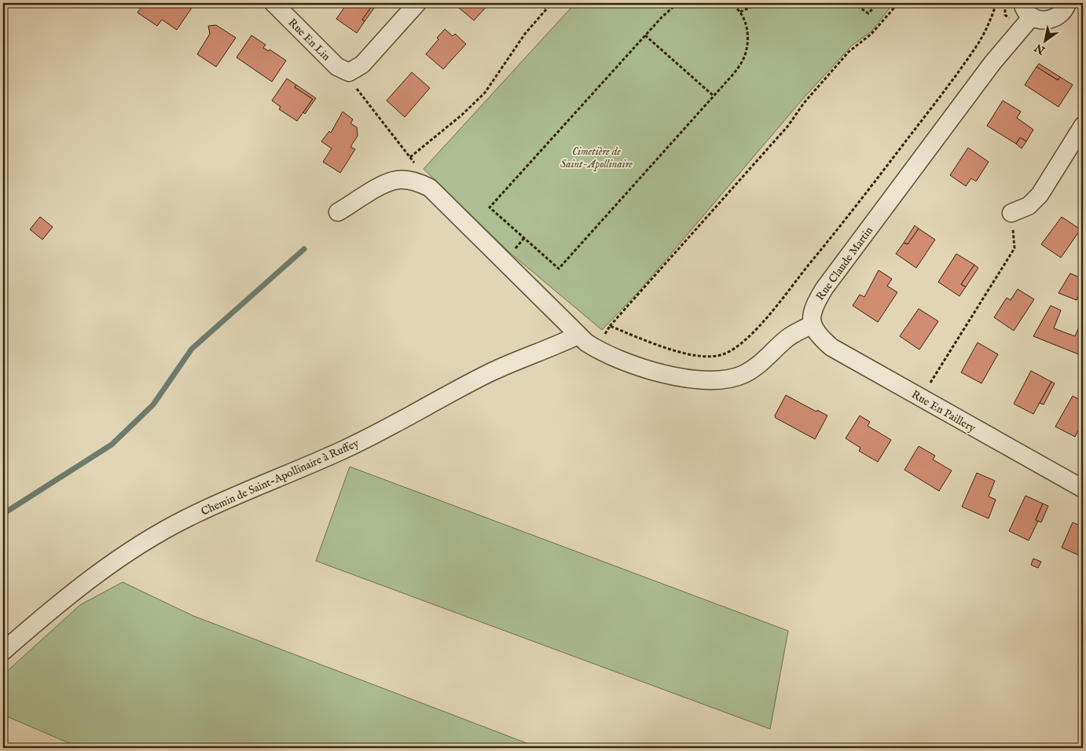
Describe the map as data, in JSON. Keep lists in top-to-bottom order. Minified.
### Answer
{"streets":{"street":["Rue En Lin","Rue Claude Martin","Rue En Paillery","Chemin de Saint-Apollinaire à Ruffey"]},"crossings":[["Rue Claude Martin","Rue En Paillery"]],"parks":["Cimetière de Saint-Apollinaire"],"north":"bottom left"}
